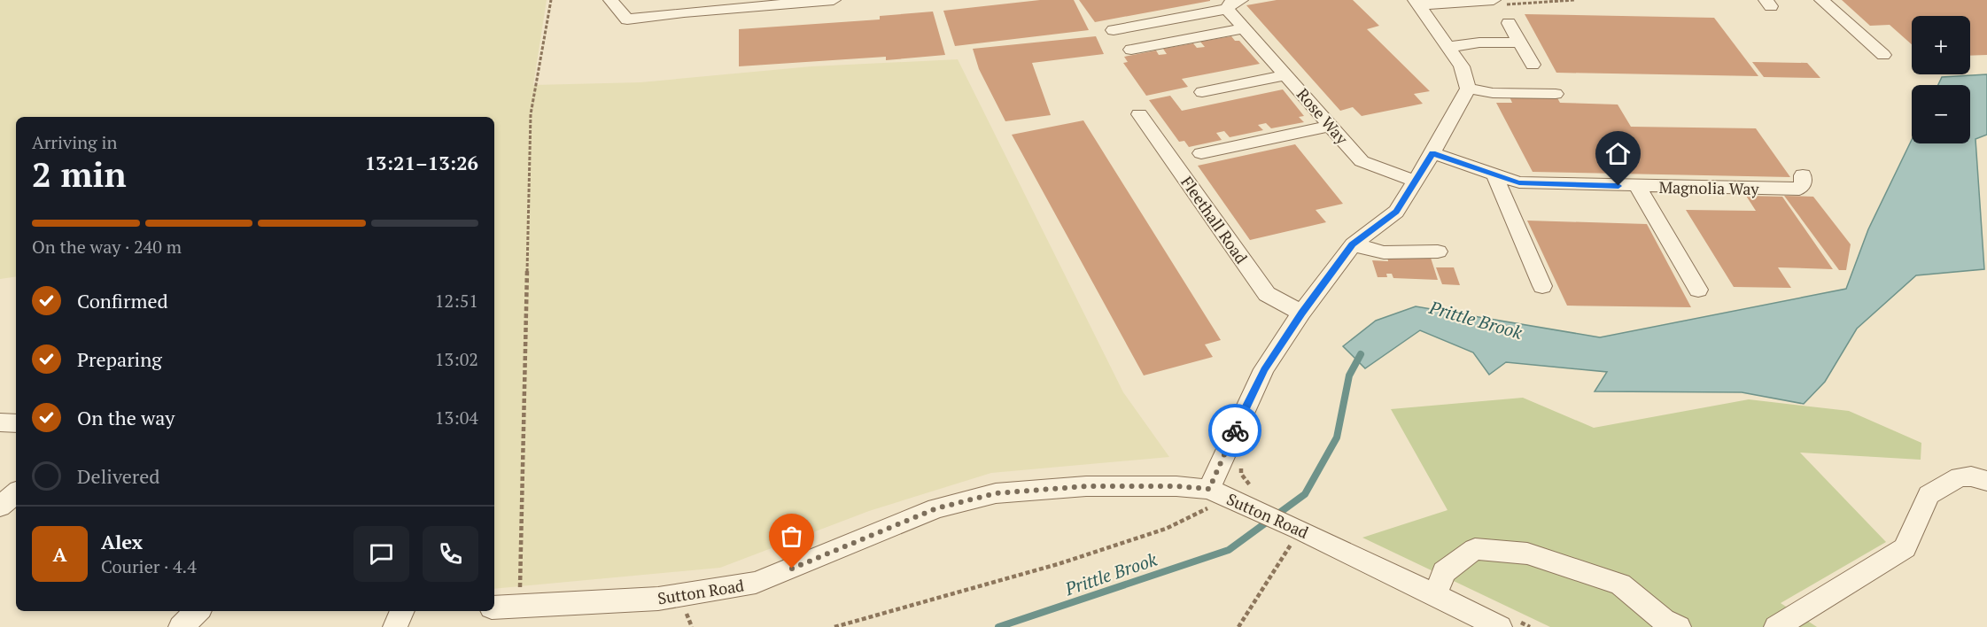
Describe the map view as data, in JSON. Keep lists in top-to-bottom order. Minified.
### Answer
{"streets":{"street":["Rose Way","Magnolia Way","Fleethall Road","Sutton Road"]},"water":["Prittle Brook"],"page":{"map_buttons":["+","−"],"heading":["2 min","Arriving in","13:21–13:26"],"panel":["Alex","Courier · 4.4"],"bar":"On the way · 240 m","list":[["Confirmed","12:51"],["Preparing","13:02"],["On the way","13:04"],"Delivered"],"round":"A"}}
